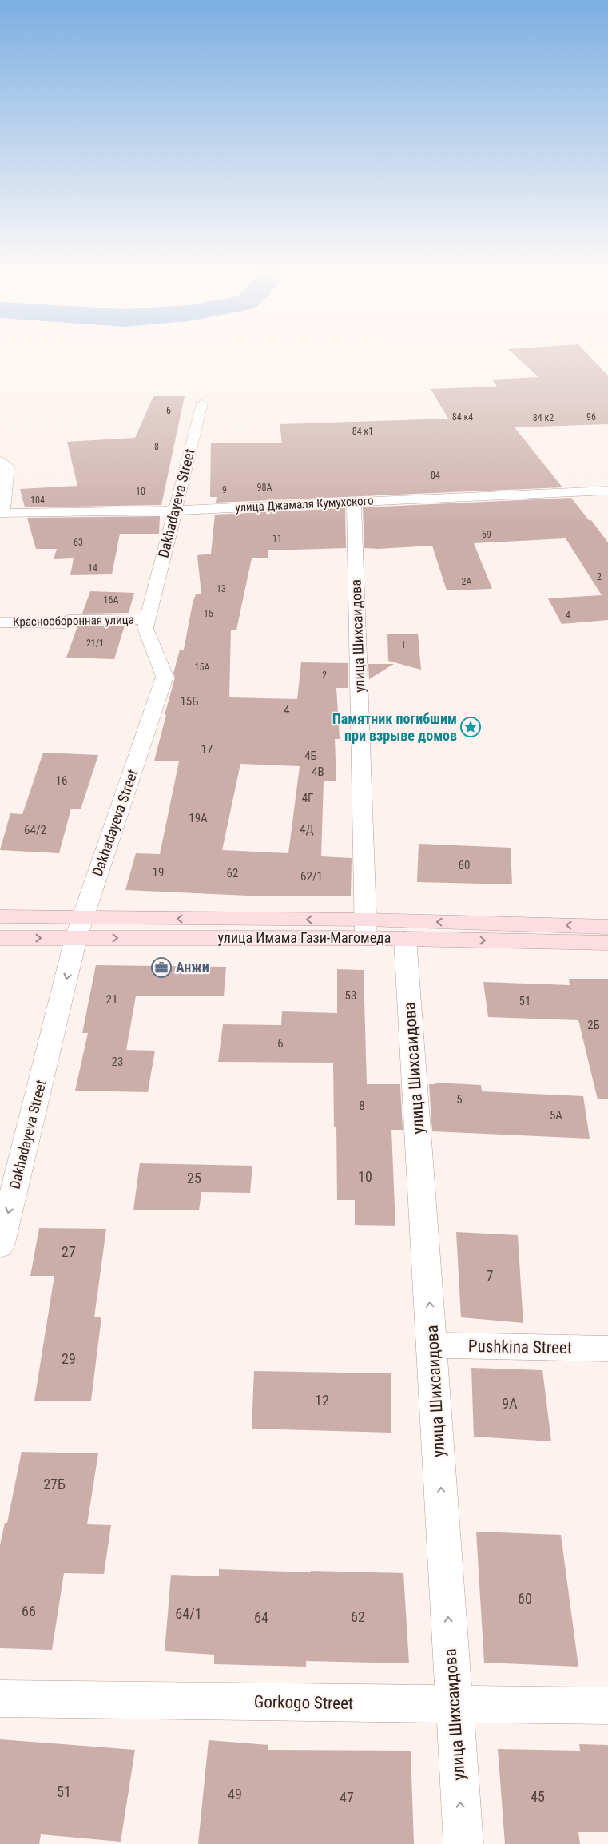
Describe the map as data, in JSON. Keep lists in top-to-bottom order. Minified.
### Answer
{"streets":{"main road":["улица Имама Гази-Магомеда"],"street":["Dakhadayeva Street","улица Джамаля Кумухского","Краснооборонная улица","улица Шихсаидова","Pushkina Street","Gorkogo Street"]},"crossings":[["Dakhadayeva Street","улица Джамаля Кумухского"],["Dakhadayeva Street","Краснооборонная улица"],["Dakhadayeva Street","улица Имама Гази-Магомеда"],["улица Джамаля Кумухского","улица Шихсаидова"],["улица Шихсаидова","улица Имама Гази-Магомеда"],["улица Шихсаидова","Pushkina Street"],["улица Шихсаидова","Gorkogo Street"]],"one_way":["Dakhadayeva Street","улица Шихсаидова"],"places":{"place":["Памятник погибшим при взрыве домов"],"office":["Анжи"]},"house_numbers":["6","84 к4","96","84 к2","84 к1","8","84","98А","9","10","104","69","11","63","14","2","2А","13","16А","15","4","21/1","1","15А","2","15Б","4","17","4Б","4В","16","4Г","19А","4Д","64/2","60","19","62","62/1","53","21","51","2Б","6","23","5","8","5А","10","25","27","7","29","12","9А","27Б","60","66","64/1","62","64","51","49","45","47"]}
